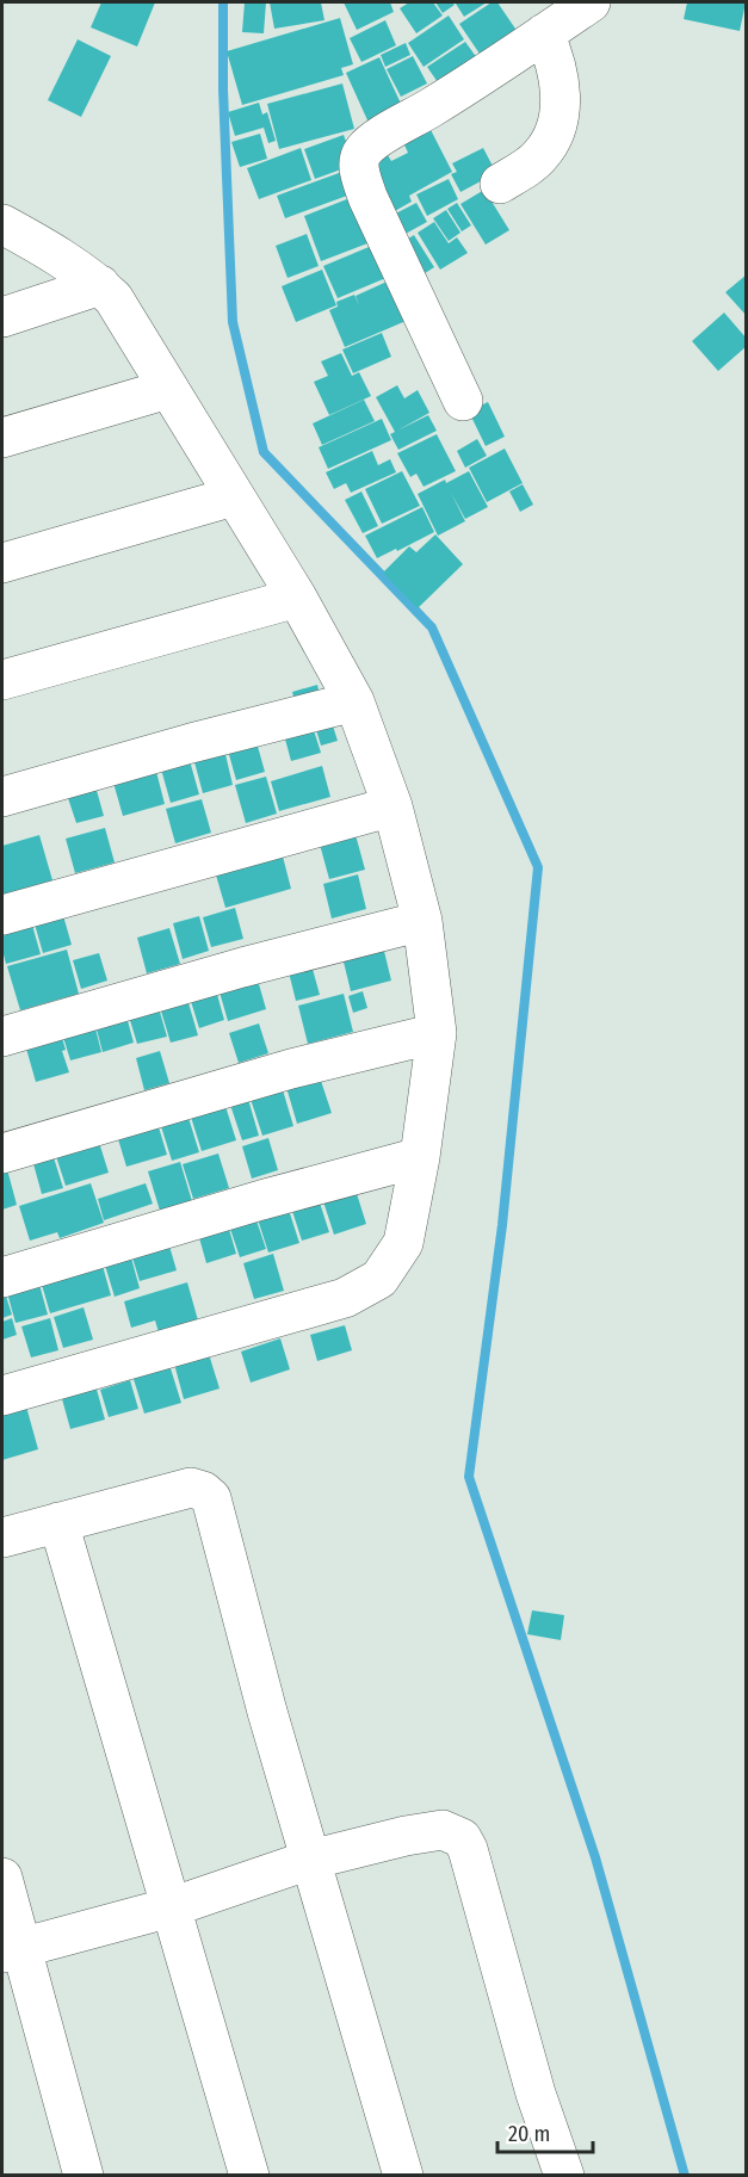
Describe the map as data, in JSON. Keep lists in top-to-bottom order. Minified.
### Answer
{"scale_bar":"20 m"}
